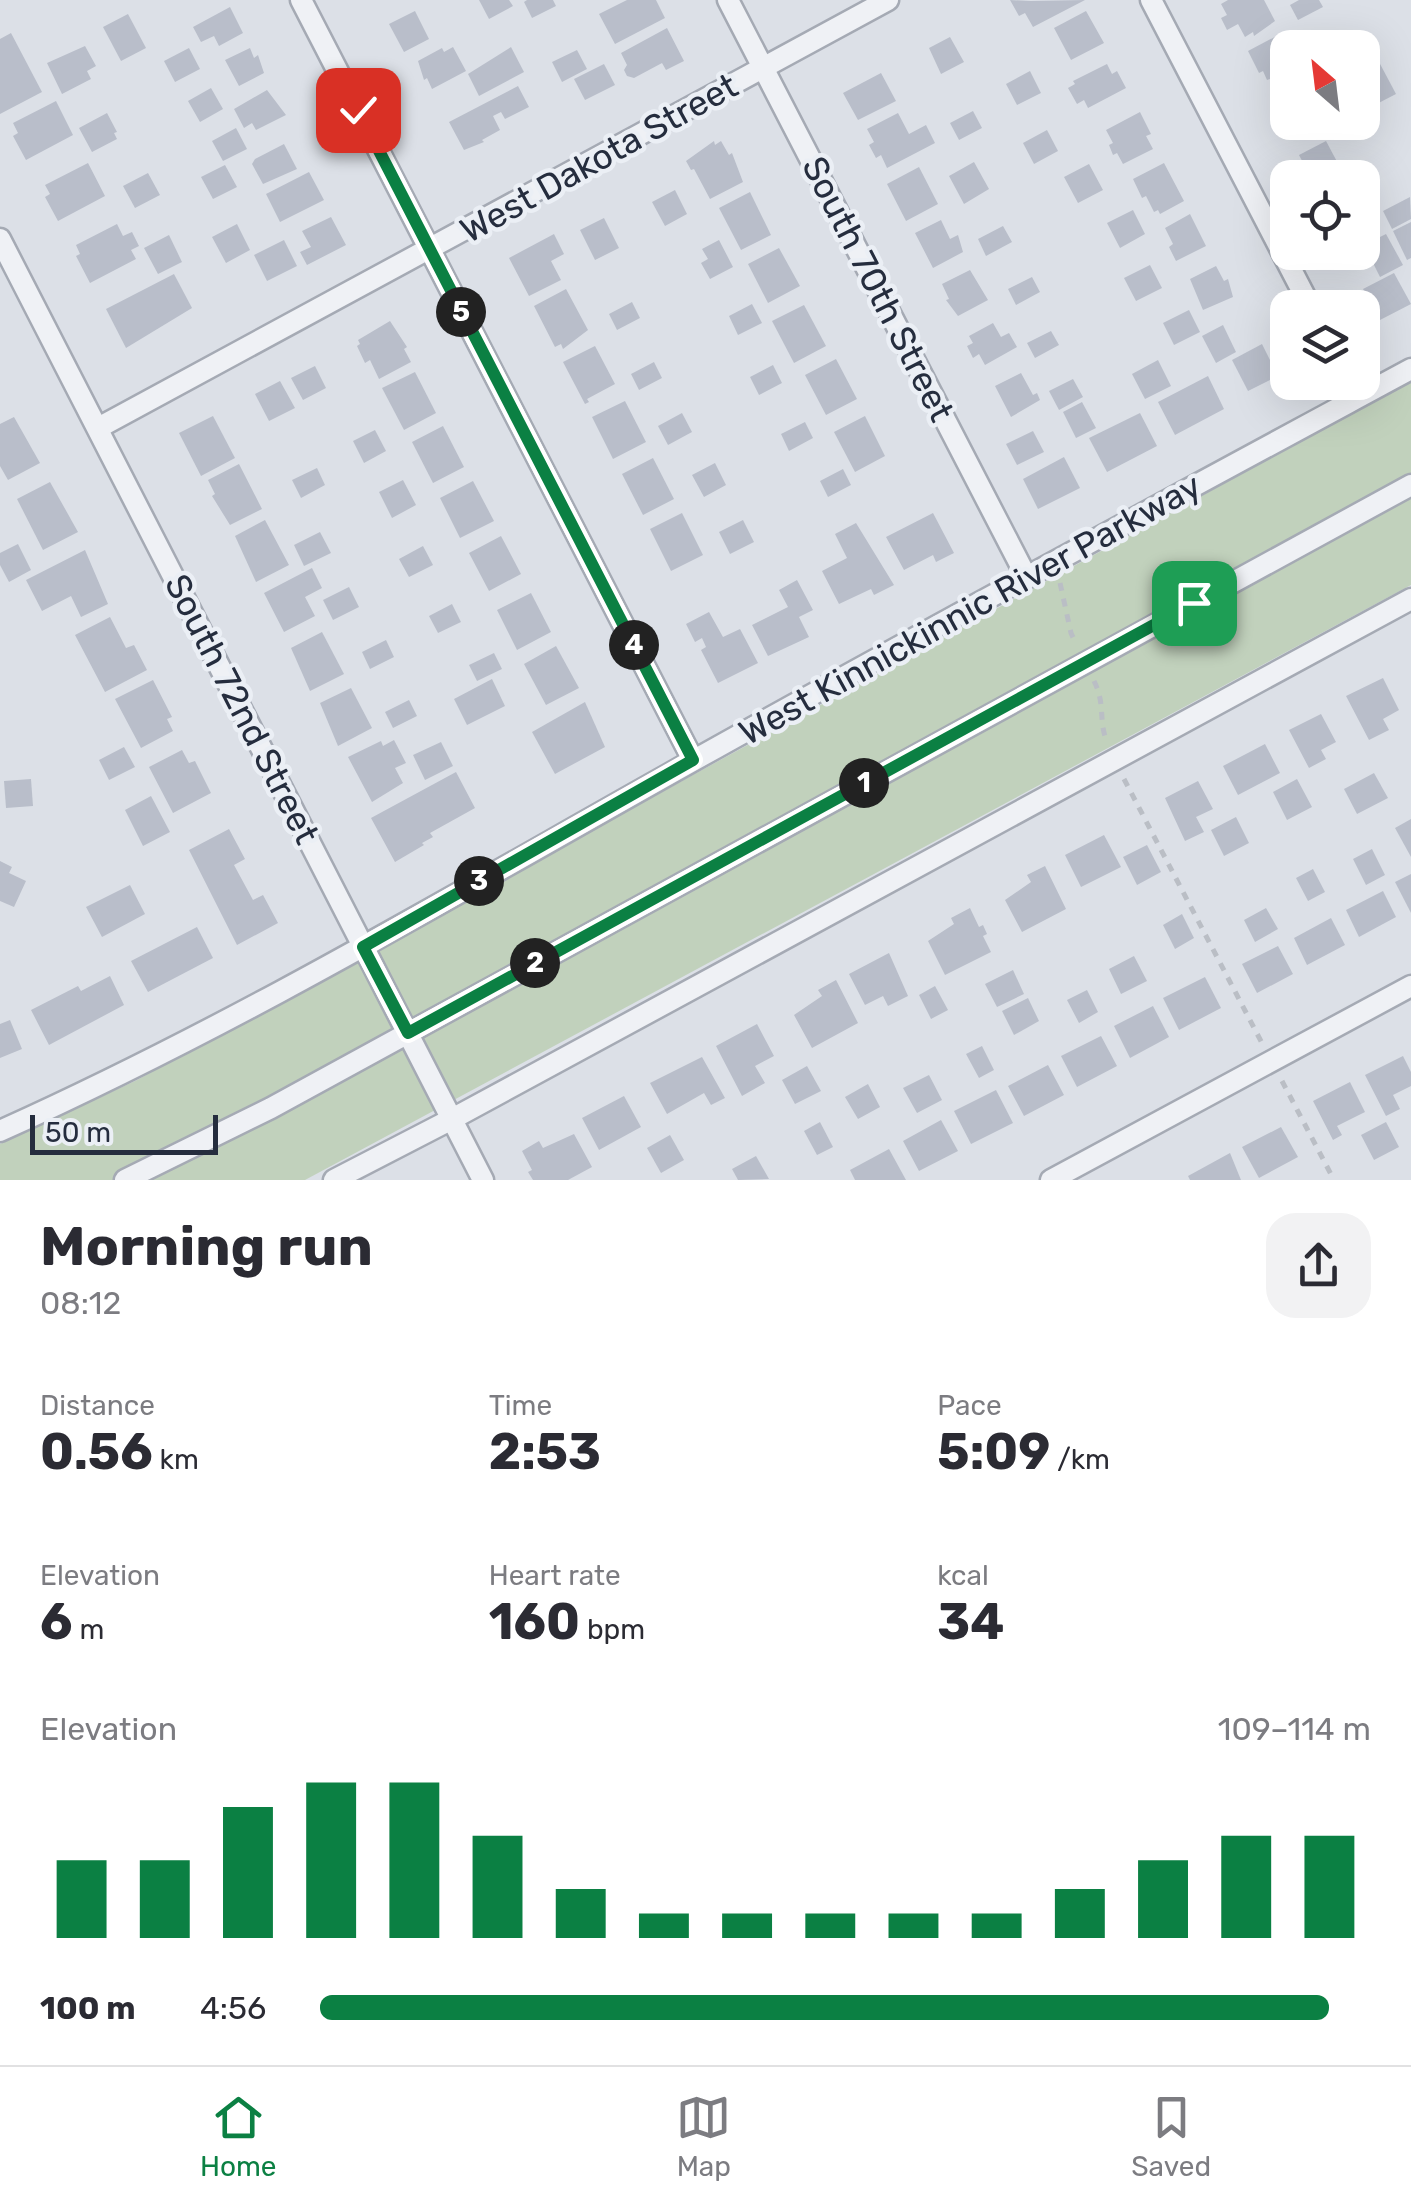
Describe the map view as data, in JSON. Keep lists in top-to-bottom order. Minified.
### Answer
{"streets":{"street":["West Dakota Street","South 70th Street","West Kinnickinnic River Parkway","South 72nd Street"]},"crossings":[["West Dakota Street","South 70th Street"],["West Dakota Street","South 72nd Street"],["South 70th Street","West Kinnickinnic River Parkway"],["West Kinnickinnic River Parkway","South 72nd Street"]],"scale_bar":"50 m","north":"top left","page":{"pins":["5","4","1","3","2"],"scale":"50 m","heading":["Morning run","08:12"],"stats":[["Distance","0.56 km"],["Time","2:53"],["Pace","5:09 /km"],["Elevation","6 m"],["Heart rate","160 bpm"],["kcal","34"]],"chart":["Elevation","109–114 m"],"list":[{"name":"100 m","note":"4:56"}],"tabs":["Home","Map","Saved"]}}
